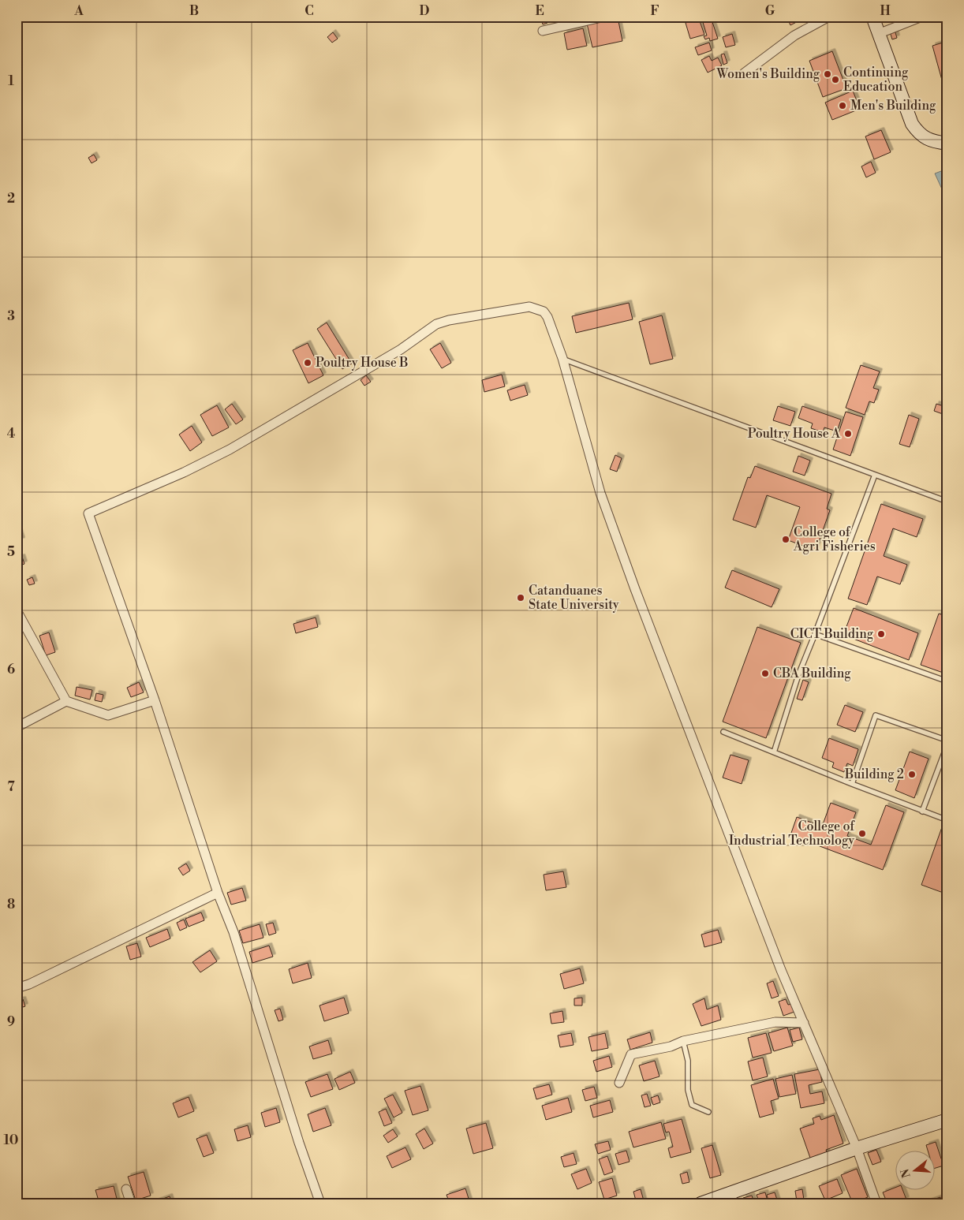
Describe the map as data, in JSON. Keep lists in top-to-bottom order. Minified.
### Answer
{"places":["Women's Building","Continuing Education","Men's Building","Poultry House B","Poultry House A","College of Agri Fisheries","Catanduanes State University","CICT Building","CBA Building","Building 2","College of Industrial Technology"],"north":"left","grid":{"columns":["A","B","C","D","E","F","G","H"],"rows":["1","2","3","4","5","6","7","8","9","10"]}}
